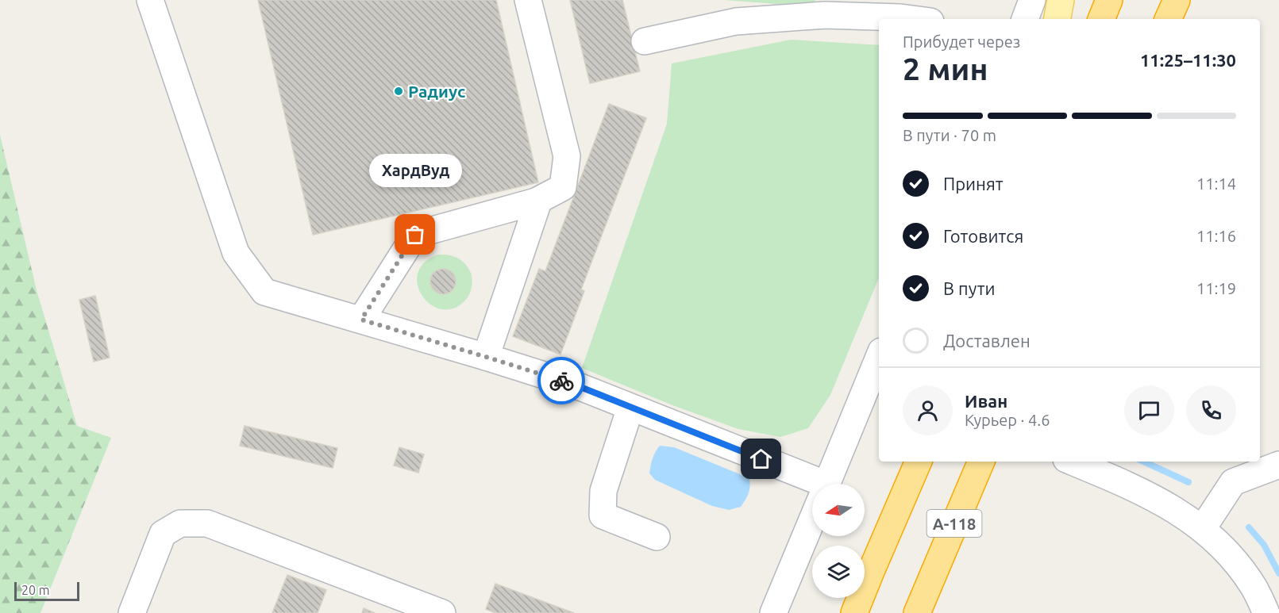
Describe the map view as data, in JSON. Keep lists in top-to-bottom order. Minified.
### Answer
{"streets":{"highway":["А-118"]},"places":["Радиус","ХардВуд"],"scale_bar":"20 m","north":"left","page":{"heading":["2 мин","Прибудет через","11:25–11:30"],"panel":["Иван","Курьер · 4.6"],"bar":"В пути · 70 m","bubble":"ХардВуд","list":[["Принят","11:14"],["Готовится","11:16"],["В пути","11:19"],"Доставлен"],"scale":"20 m"}}
